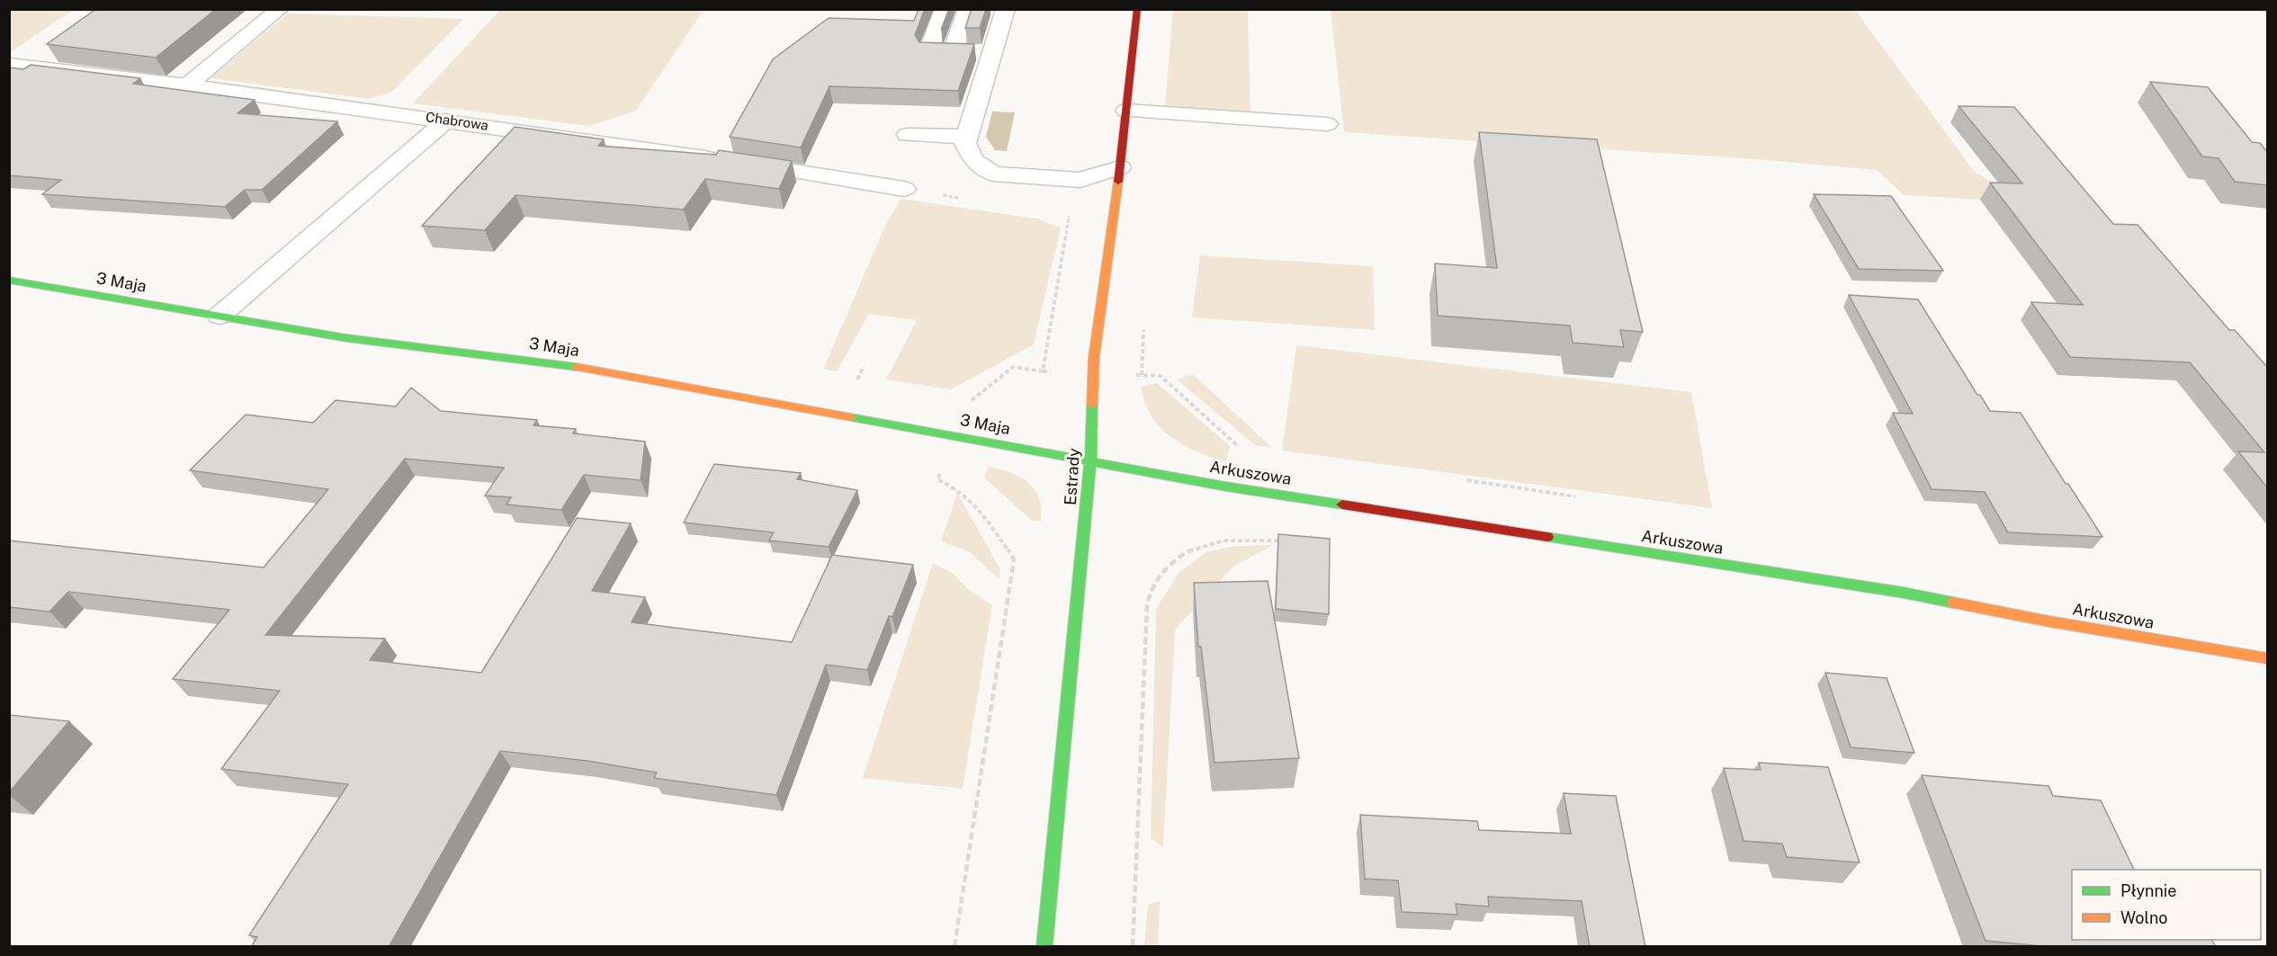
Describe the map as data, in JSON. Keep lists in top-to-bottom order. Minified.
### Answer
{"streets":{"main road":["3 Maja","Arkuszowa","Estrady"],"street":["Chabrowa"]},"crossings":[["3 Maja","Arkuszowa"],["3 Maja","Estrady"],["Arkuszowa","Estrady"]],"legend":["Płynnie","Wolno"]}
